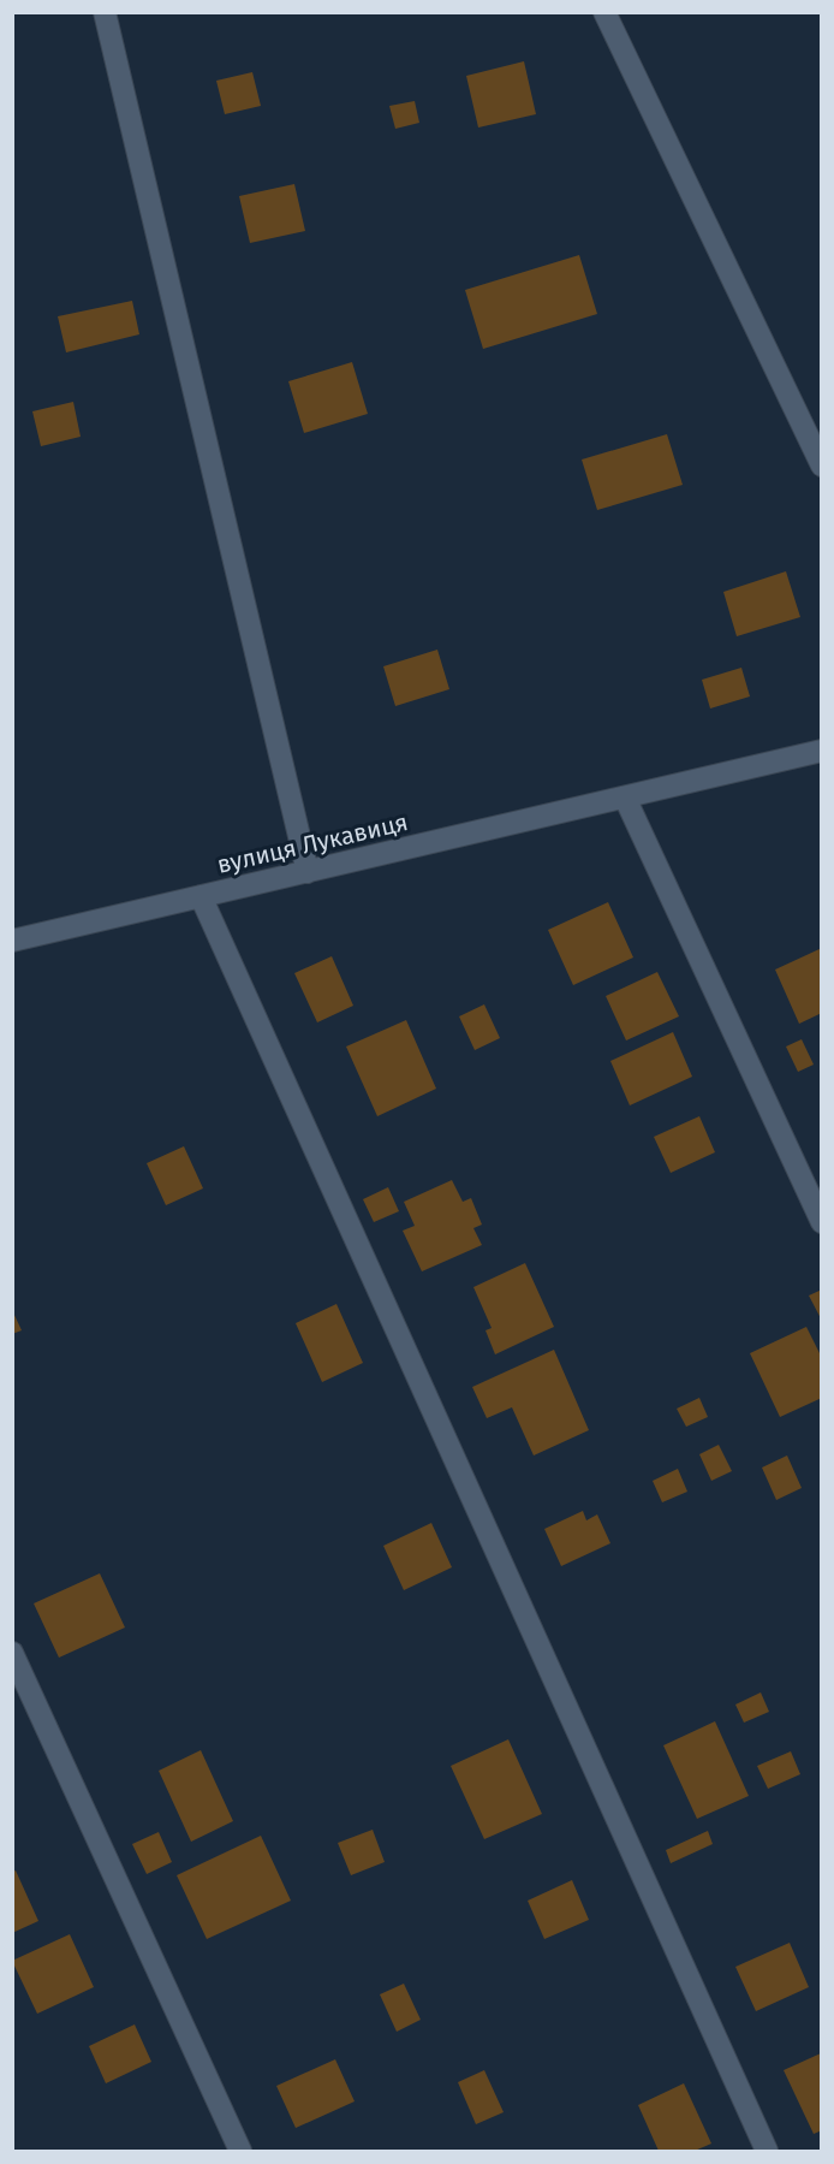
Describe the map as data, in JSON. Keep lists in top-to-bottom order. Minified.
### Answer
{"streets":{"street":["вулиця Лукавиця"]}}
